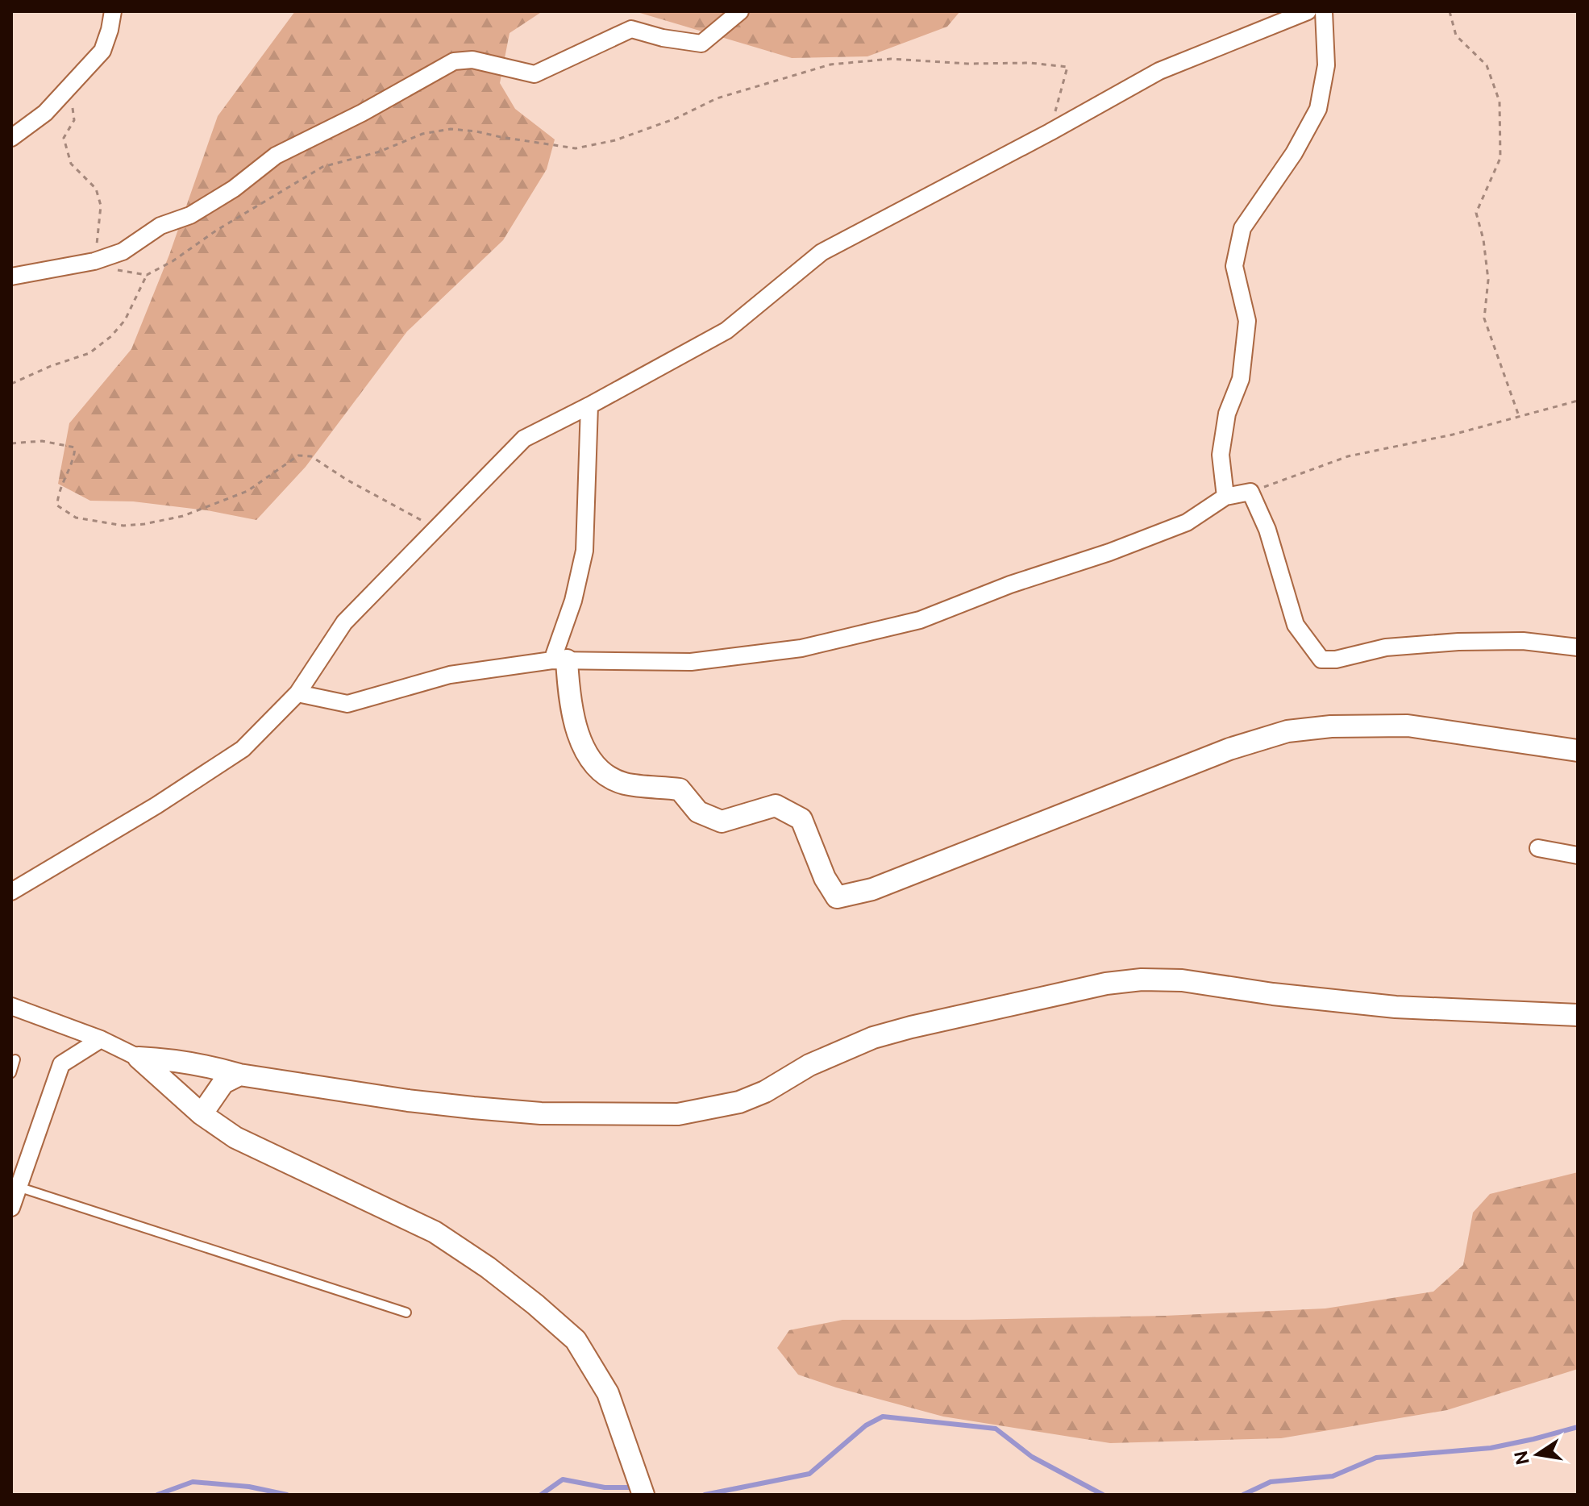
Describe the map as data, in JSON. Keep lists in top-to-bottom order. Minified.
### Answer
{"north":"left"}
